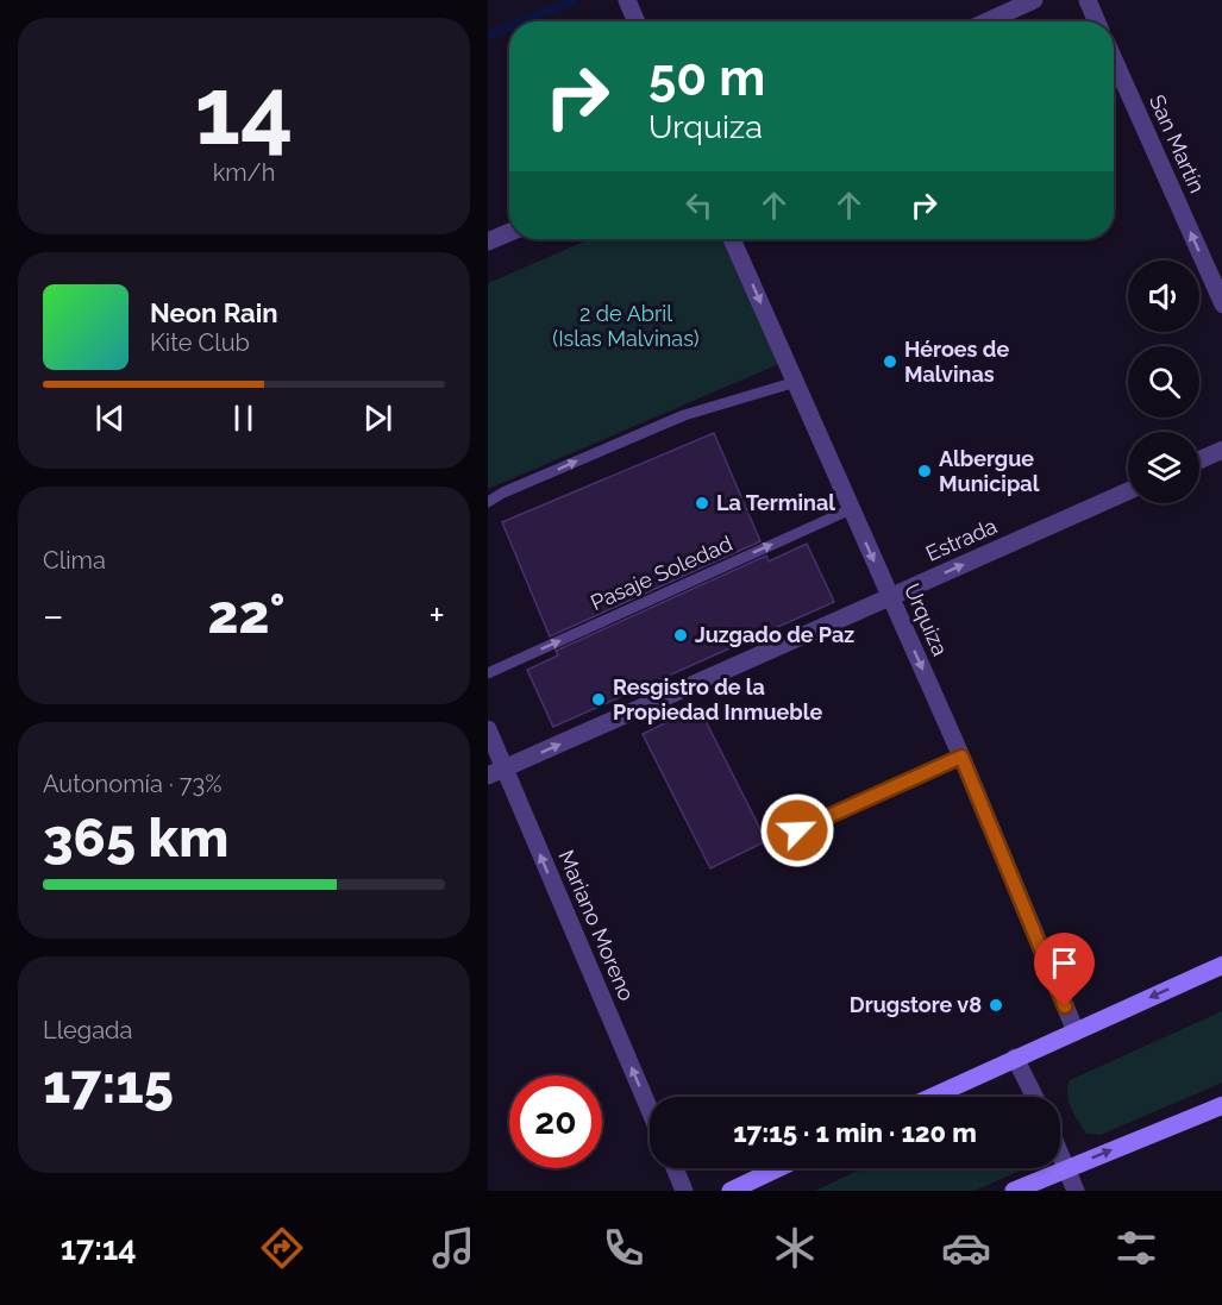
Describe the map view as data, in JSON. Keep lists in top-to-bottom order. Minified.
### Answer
{"streets":{"street":["San Martín","Estrada","Urquiza","Mariano Moreno"],"lane":["Pasaje Soledad"]},"crossings":[["Estrada","Urquiza"],["Estrada","Mariano Moreno"],["Pasaje Soledad","Urquiza"]],"one_way":["San Martín","Estrada","Pasaje Soledad","Urquiza","Mariano Moreno"],"parks":["2 de Abril (Islas Malvinas)"],"places":["Héroes de Malvinas","Albergue Municipal","La Terminal","Juzgado de Paz","Resgistro de la Propiedad Inmueble","Drugstore v8"],"page":{"tile":[["14","km/h"],"Clima",["Autonomía · 73%","365 km"],["Llegada","17:15"]],"turn":["50 m","Urquiza"],"song":["Neon Rain","Kite Club"],"heat":["−","22°","+"],"limit":"20","trip":"17:15 · 1 min · 120 m","tabs":"17:14"}}
